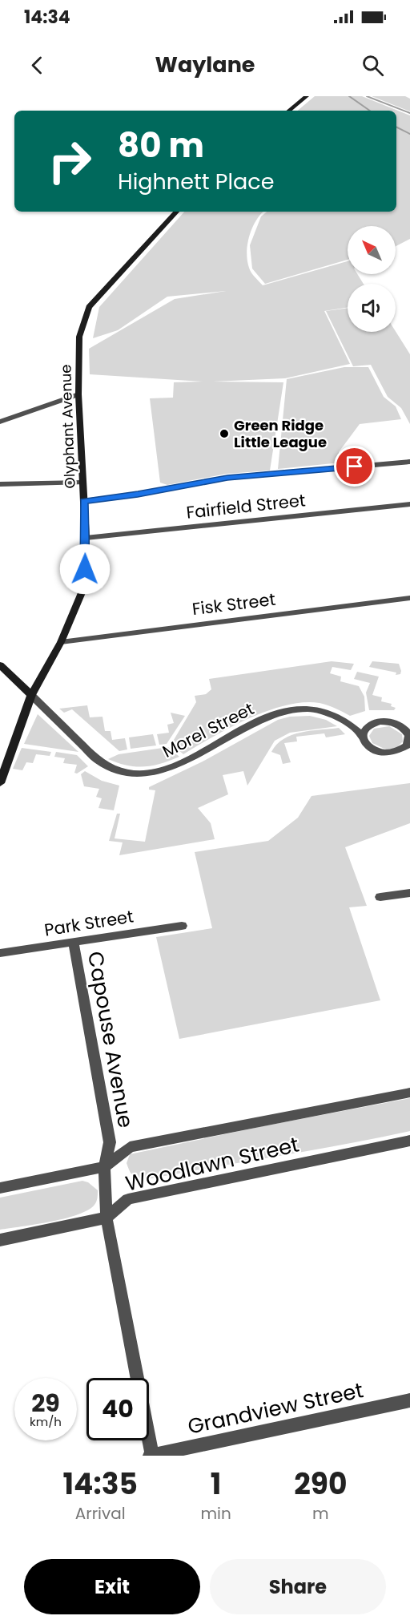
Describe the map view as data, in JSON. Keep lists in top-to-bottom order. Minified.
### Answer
{"streets":{"street":["Olyphant Avenue","Fairfield Street","Fisk Street","Morel Street","Park Street","Capouse Avenue","Woodlawn Street","Grandview Street"]},"crossings":[["Olyphant Avenue","Fairfield Street"],["Olyphant Avenue","Fisk Street"],["Olyphant Avenue","Morel Street"],["Park Street","Capouse Avenue"],["Capouse Avenue","Woodlawn Street"],["Capouse Avenue","Grandview Street"]],"places":["Green Ridge Little League"],"north":"top left","page":{"status":"14:34","header":"Waylane","turn":["80 m","Highnett Place"],"speed":"29 km/h","limit":"40","eta":["14:35","Arrival","1","min","290","m"],"buttons":["Exit","Share"]}}
